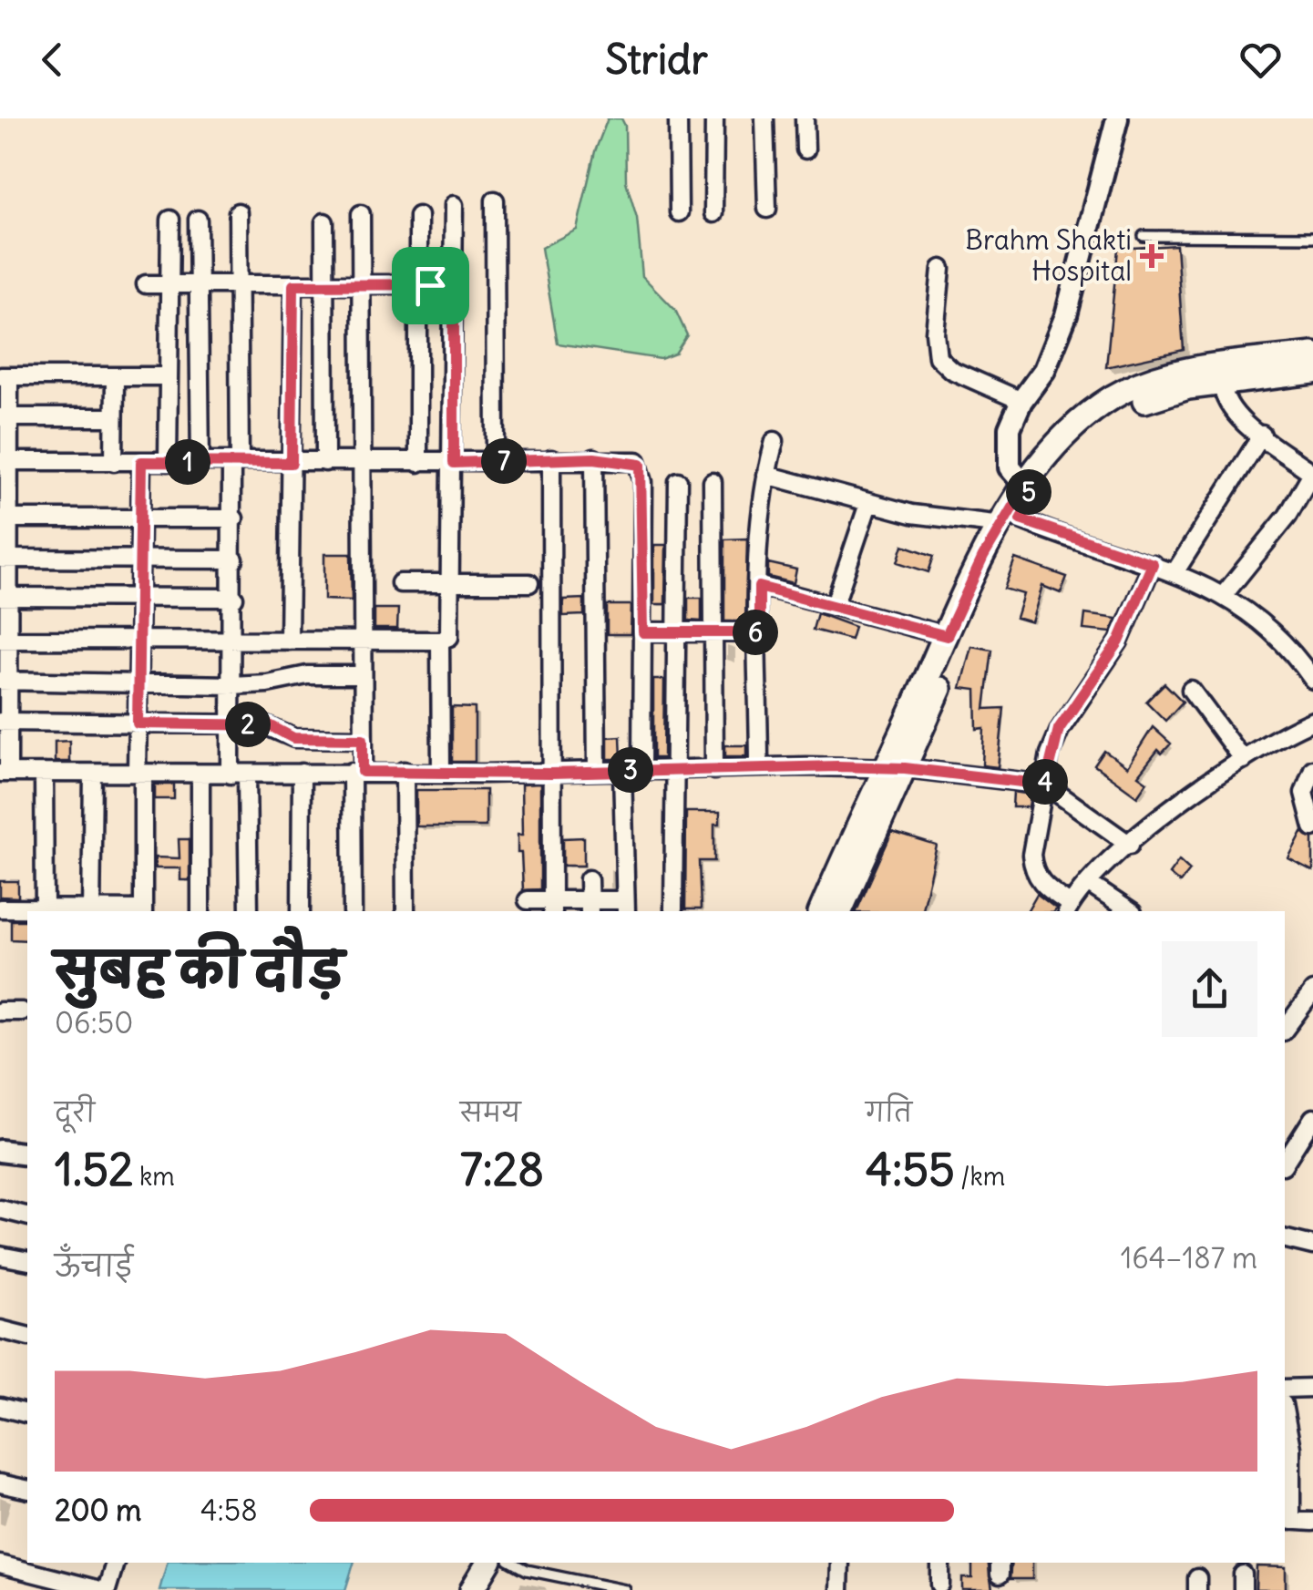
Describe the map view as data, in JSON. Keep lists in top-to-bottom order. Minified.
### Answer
{"places":{"health":["Brahm Shakti Hospital"]},"page":{"header":"Stridr","pins":["7","1","5","6","2","3","4"],"heading":["सुबह की दौड़","06:50"],"stats":[["दूरी","1.52 km"],["समय","7:28"],["गति","4:55 /km"]],"chart":["ऊँचाई","164–187 m"],"list":[{"name":"200 m","note":"4:58"}]}}
